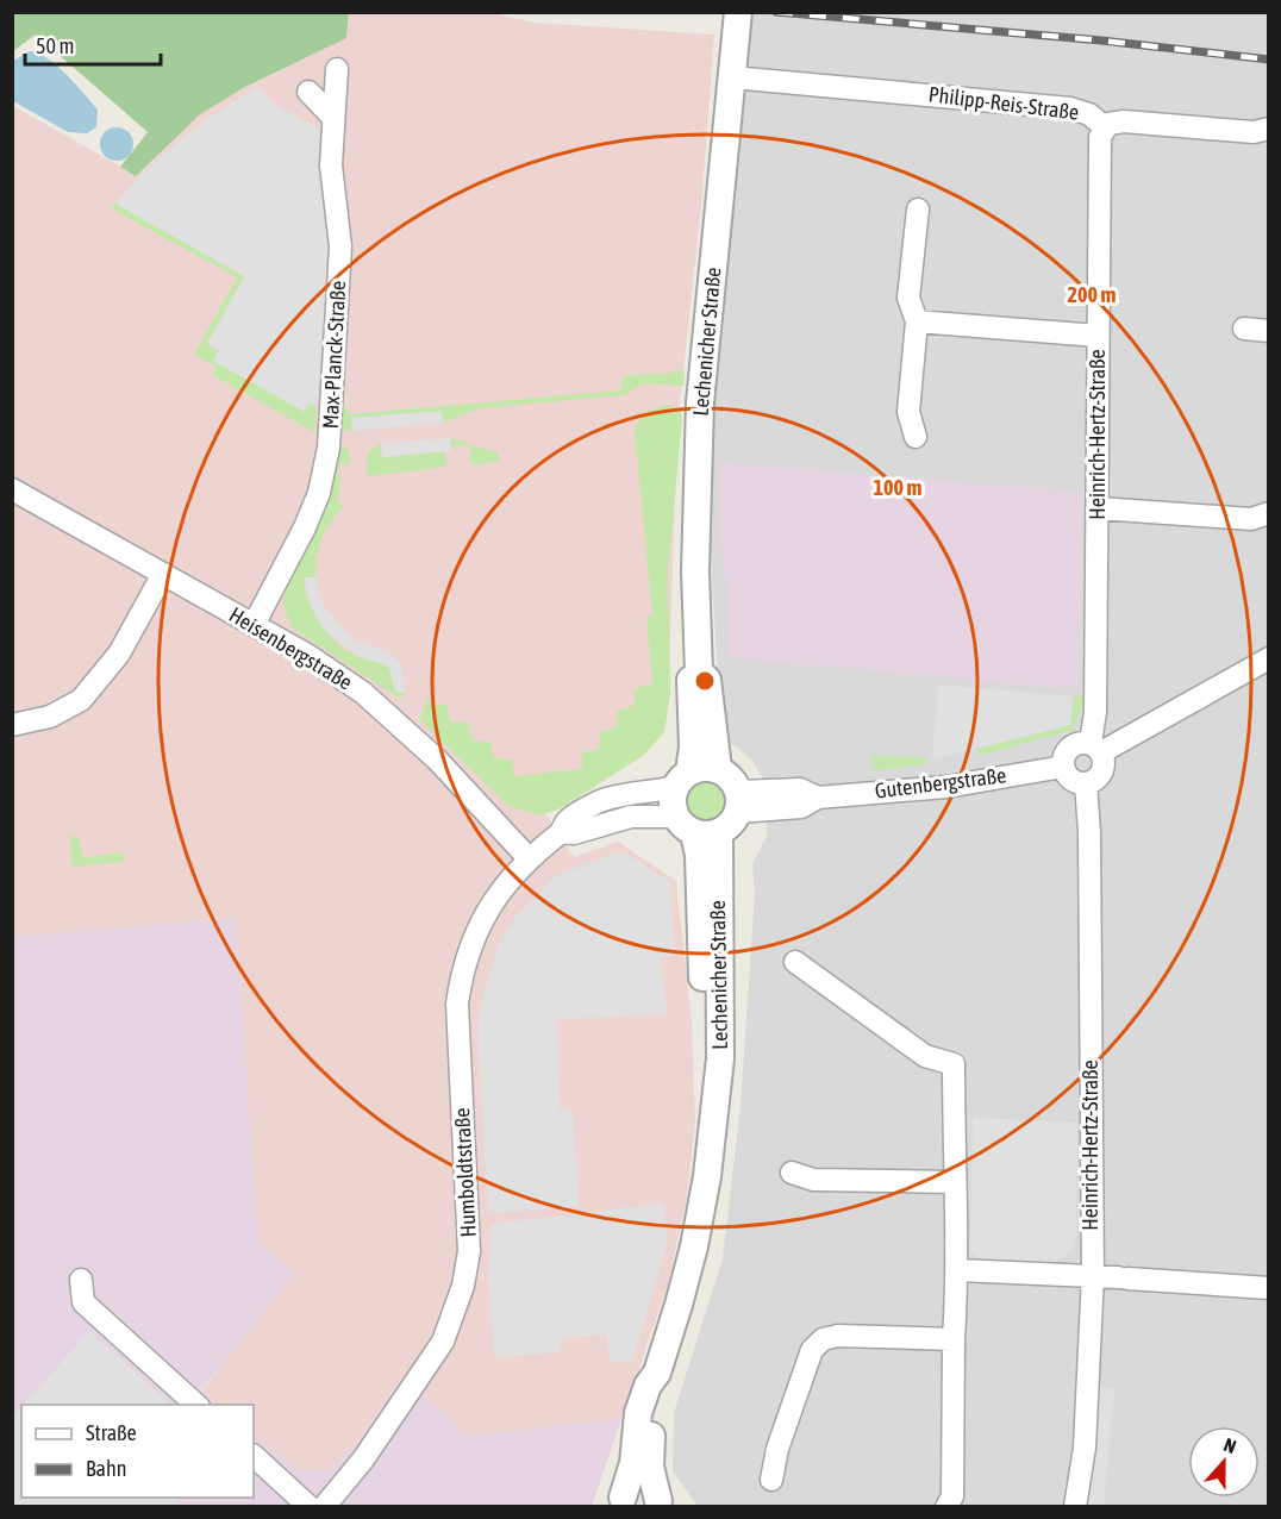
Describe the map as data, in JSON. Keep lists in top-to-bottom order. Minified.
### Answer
{"streets":{"street":["Philipp-Reis-Straße","Lechenicher Straße","Max-Planck-Straße","Heinrich-Hertz-Straße","Heisenbergstraße","Gutenbergstraße","Humboldtstraße"]},"crossings":[["Philipp-Reis-Straße","Lechenicher Straße"],["Philipp-Reis-Straße","Heinrich-Hertz-Straße"],["Lechenicher Straße","Gutenbergstraße"],["Lechenicher Straße","Humboldtstraße"],["Max-Planck-Straße","Heisenbergstraße"],["Heinrich-Hertz-Straße","Gutenbergstraße"],["Heisenbergstraße","Humboldtstraße"],["Gutenbergstraße","Humboldtstraße"]],"legend":["Straße","Bahn"],"scale_bar":"50 m","north":"top","rings":["200 m","100 m"]}
